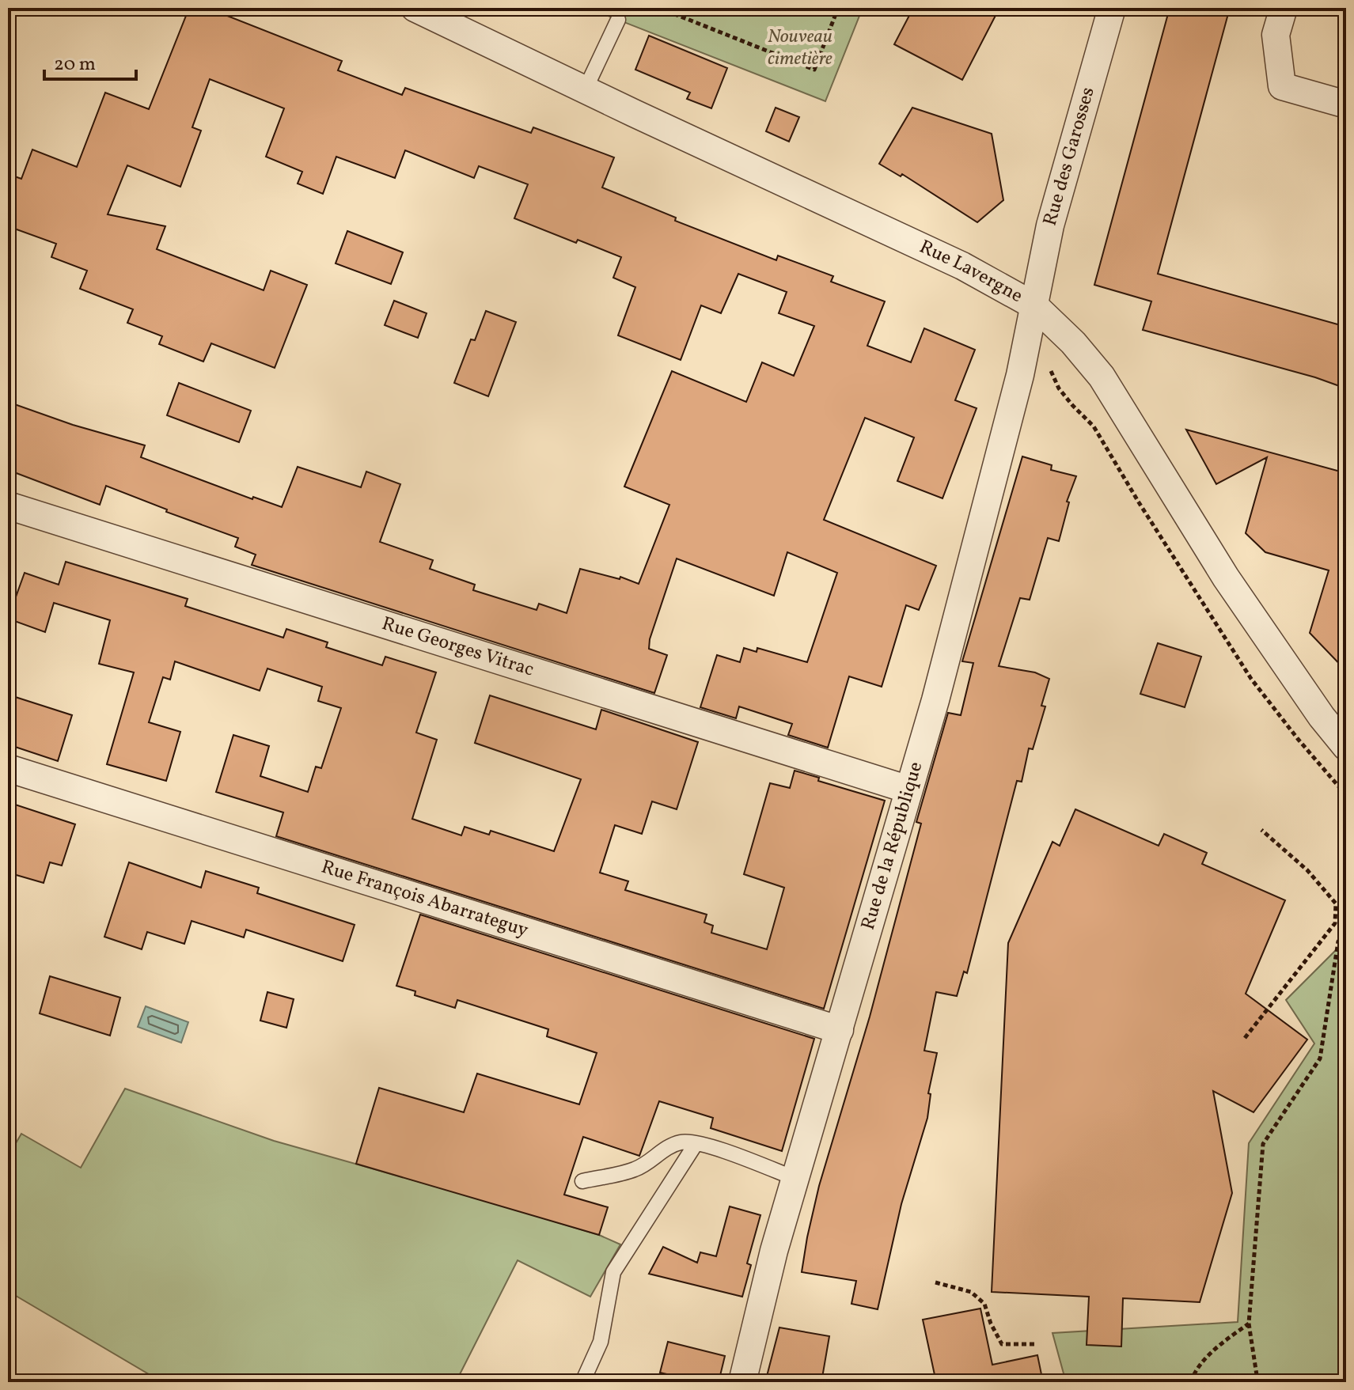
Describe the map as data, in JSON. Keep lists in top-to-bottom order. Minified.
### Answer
{"streets":{"street":["Rue des Garosses","Rue Lavergne","Rue Georges Vitrac","Rue de la République","Rue François Abarrateguy"]},"crossings":[["Rue des Garosses","Rue Lavergne"],["Rue des Garosses","Rue de la République"],["Rue Lavergne","Rue de la République"],["Rue Georges Vitrac","Rue de la République"],["Rue de la République","Rue François Abarrateguy"]],"parks":["Nouveau cimetière"],"scale_bar":"20 m"}
